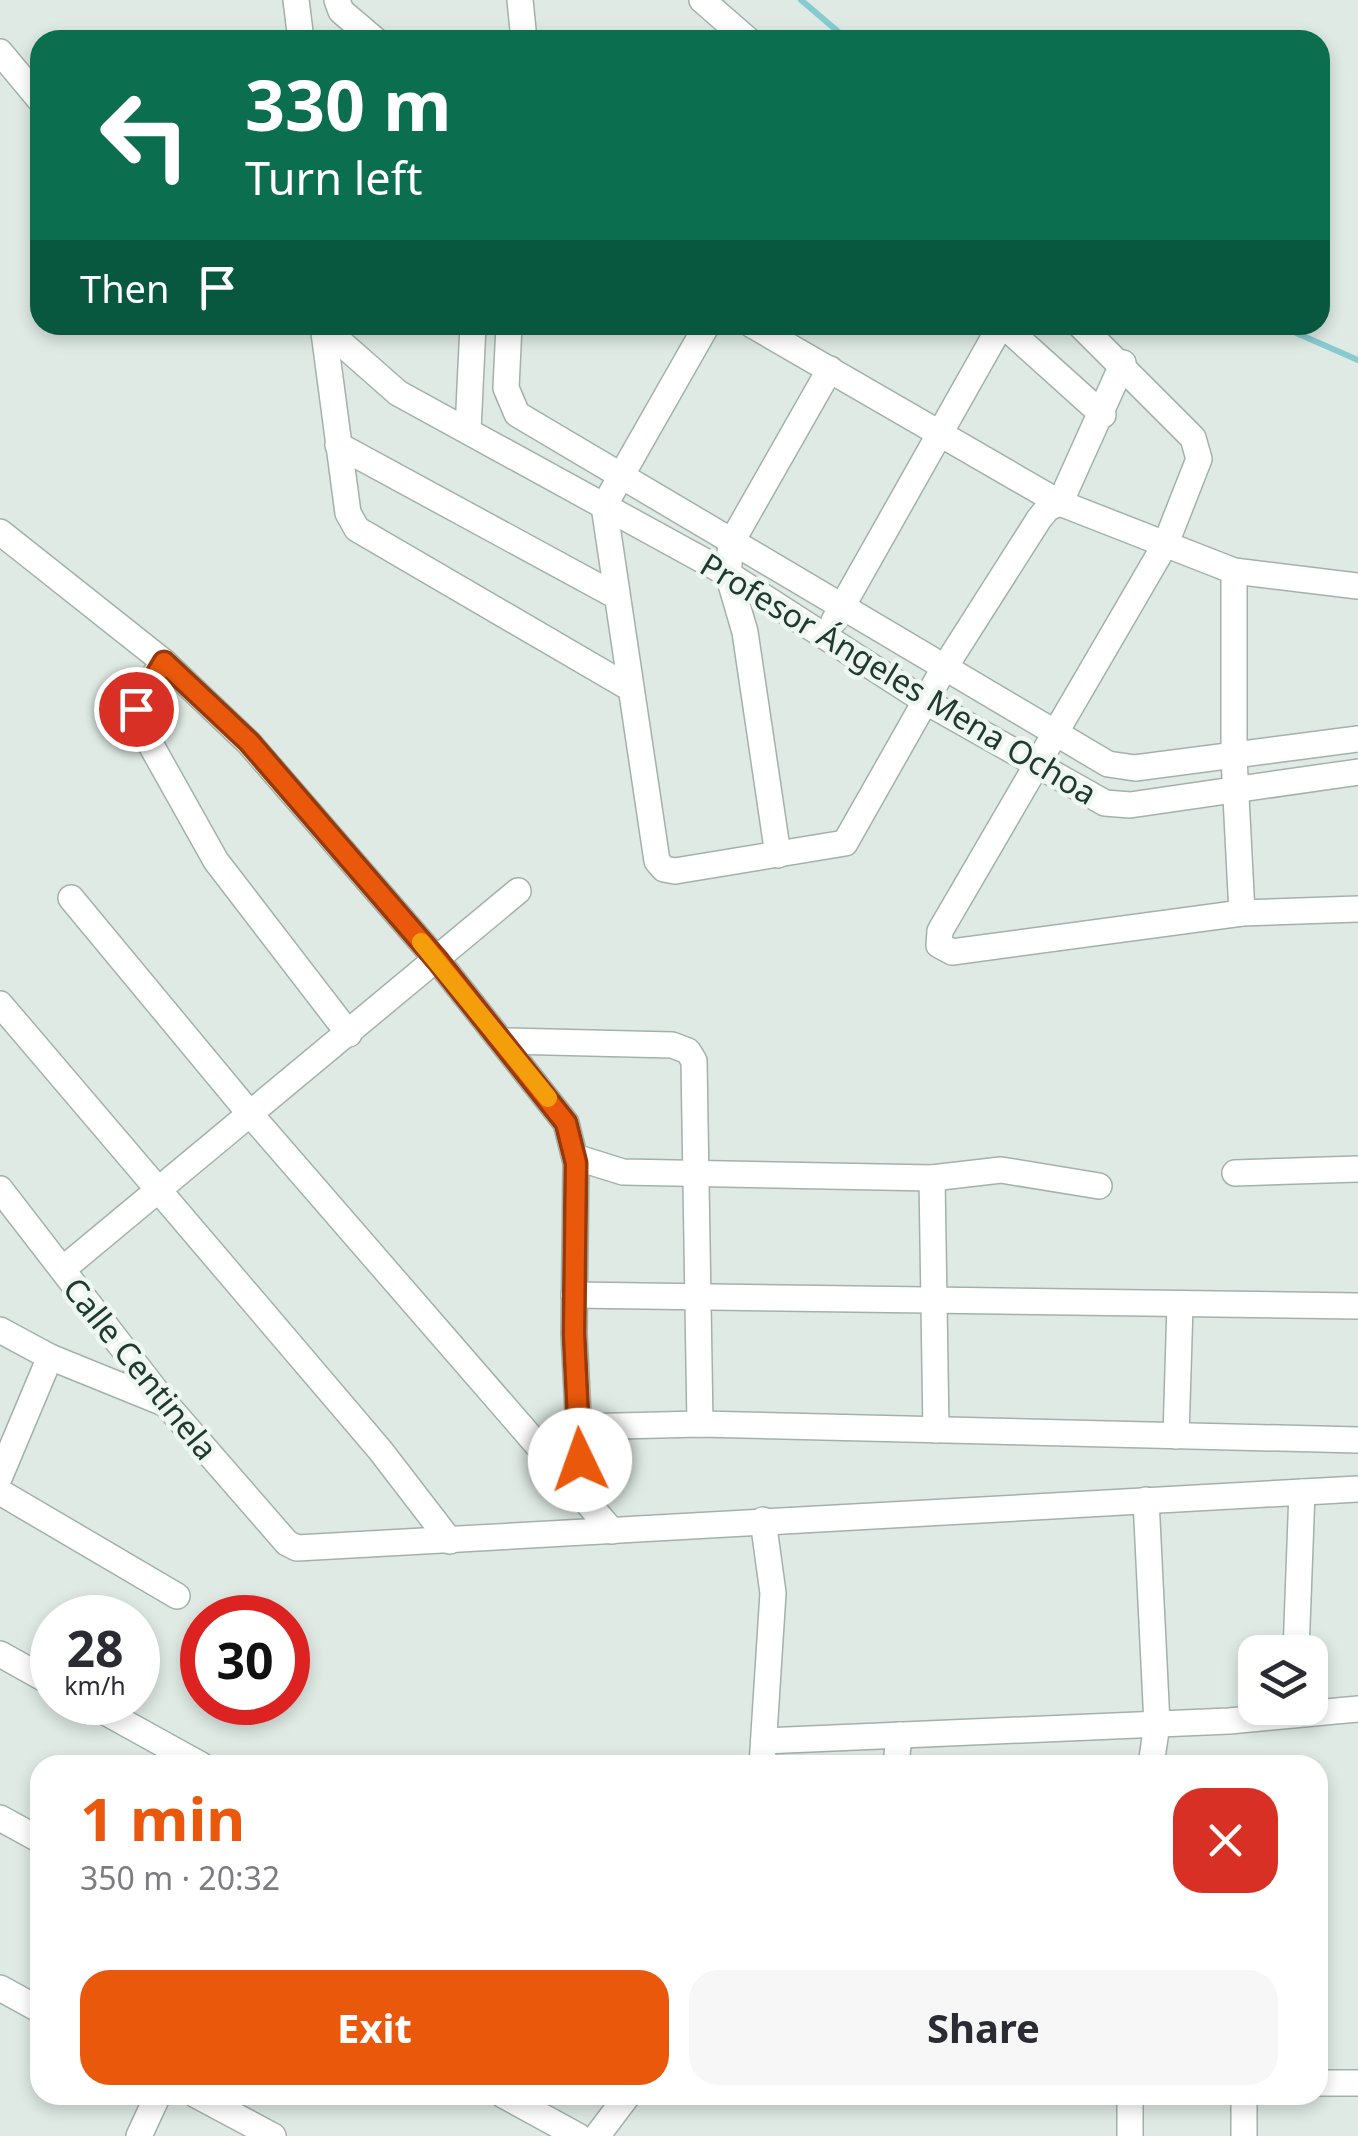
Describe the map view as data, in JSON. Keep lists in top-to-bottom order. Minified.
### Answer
{"streets":{"street":["Profesor Ángeles Mena Ochoa","Calle Centinela"]},"page":{"turn":["330 m","Turn left"],"then":"Then","speed":"28 km/h","limit":"30","heading":["1 min","350 m · 20:32"],"buttons":["Exit","Share"]}}
